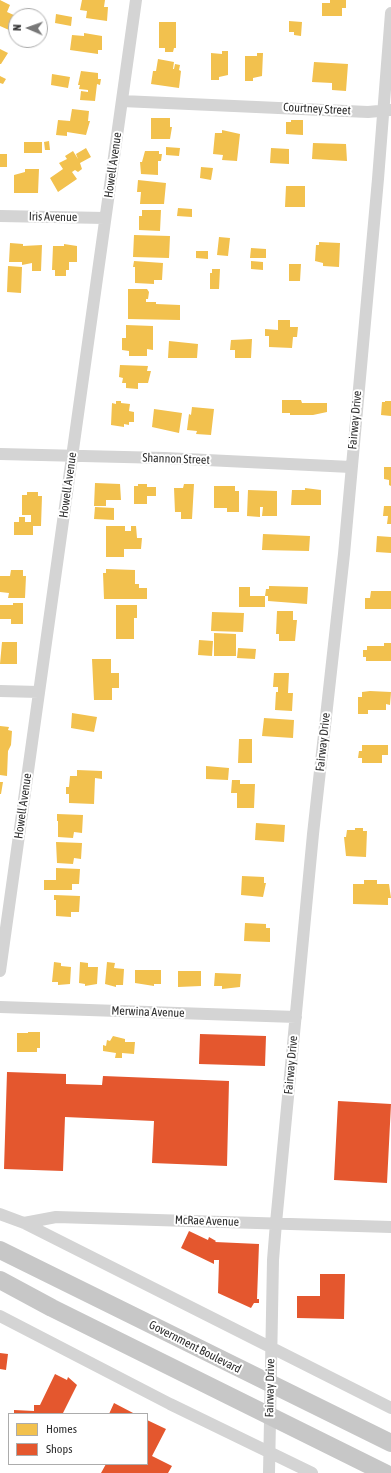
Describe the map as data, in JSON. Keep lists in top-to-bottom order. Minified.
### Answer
{"streets":{"main road":["Government Boulevard"],"street":["Courtney Street","Howell Avenue","Iris Avenue","Fairway Drive","Shannon Street","Merwina Avenue","McRae Avenue"]},"crossings":[["Courtney Street","Howell Avenue"],["Courtney Street","Fairway Drive"],["Howell Avenue","Iris Avenue"],["Howell Avenue","Shannon Street"],["Fairway Drive","Shannon Street"],["Fairway Drive","Merwina Avenue"],["Fairway Drive","McRae Avenue"],["Fairway Drive","Government Boulevard"]],"legend":["Homes","Shops"],"north":"left"}
